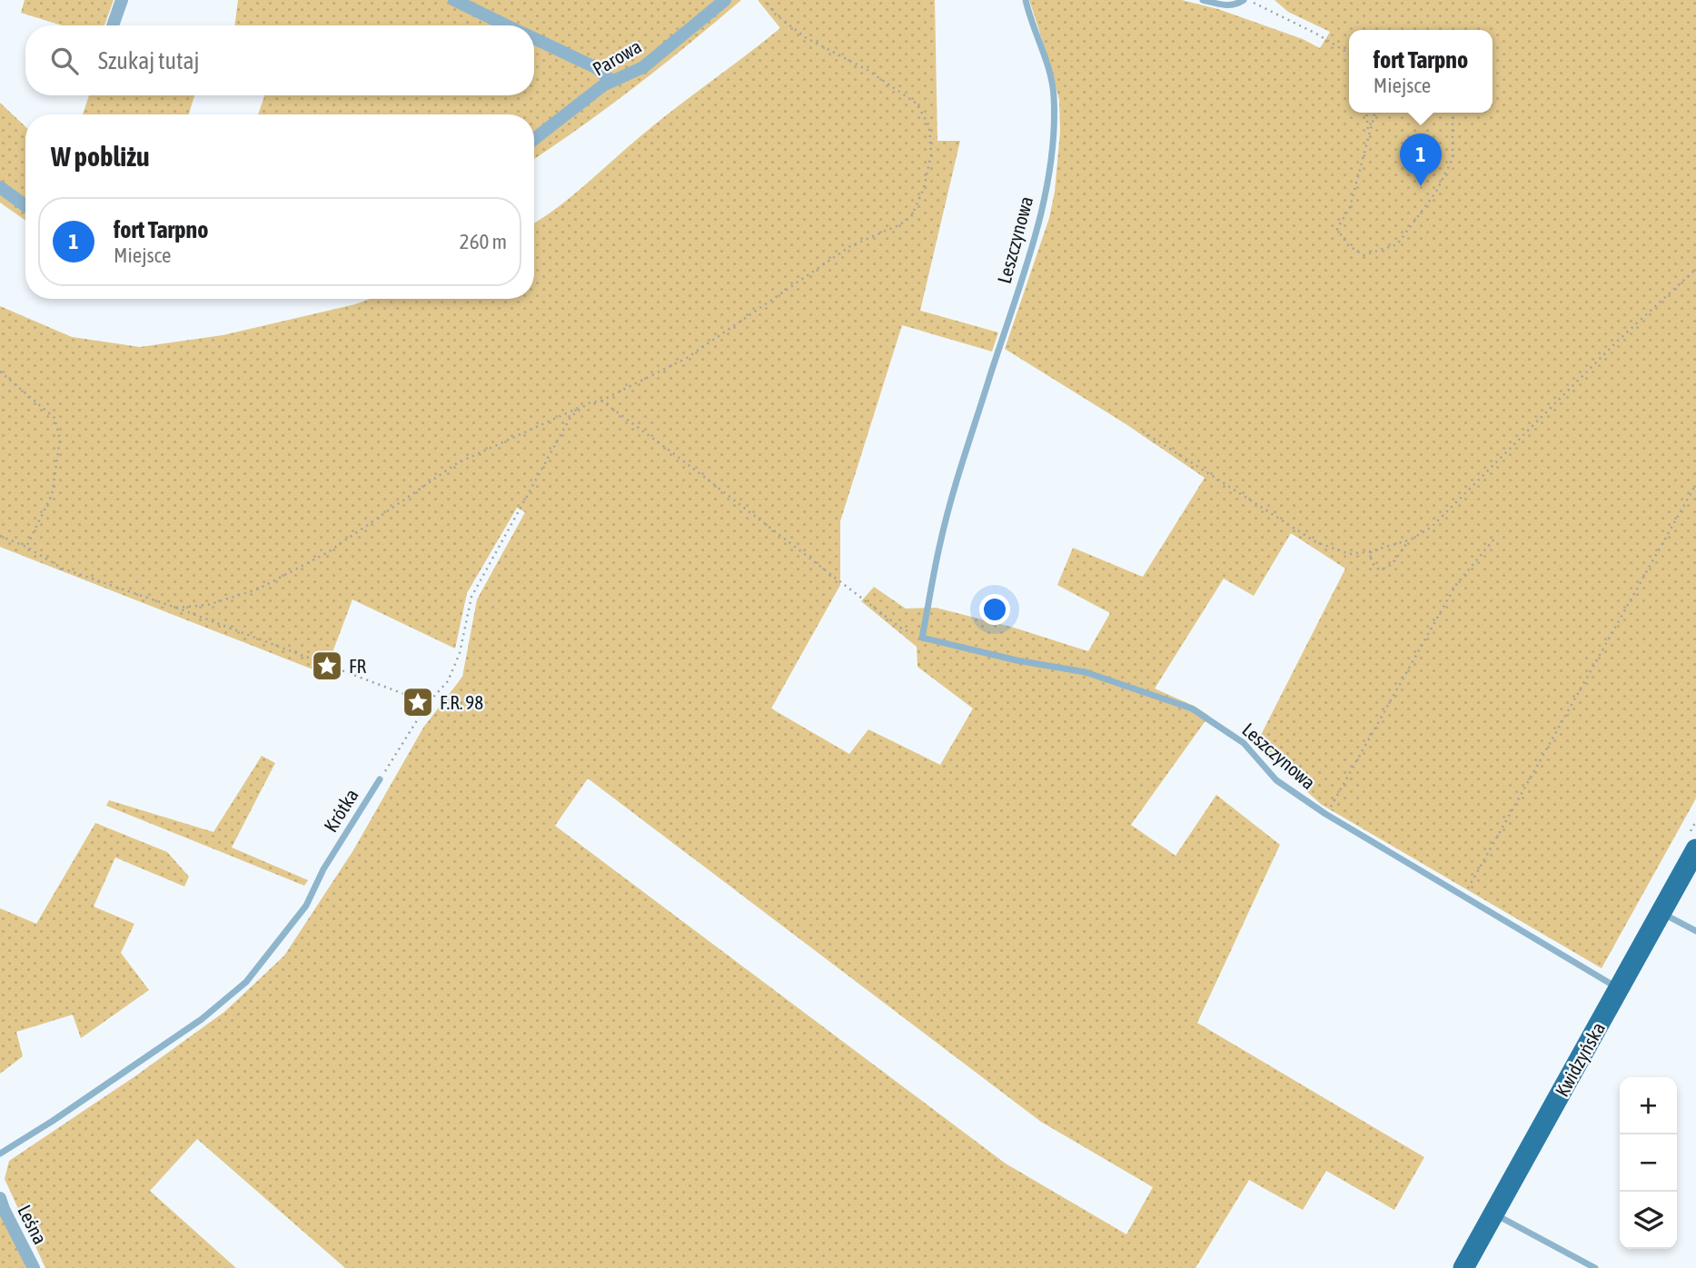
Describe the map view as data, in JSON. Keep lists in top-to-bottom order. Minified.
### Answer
{"streets":{"main road":["Kwidzyńska"],"street":["Parowa","Leśna"],"lane":["Leszczynowa","Krótka"]},"crossings":[["Leszczynowa","Kwidzyńska"]],"places":{"place":["FR","F.R. 98"]},"page":{"search":"Szukaj tutaj","popup":["fort Tarpno","Miejsce"],"heading":"W pobliżu","pins":"1","list":[{"mark":"1","name":"fort Tarpno","note":"Miejsce","value":"260 m"}],"map_buttons":["+","−"]}}
